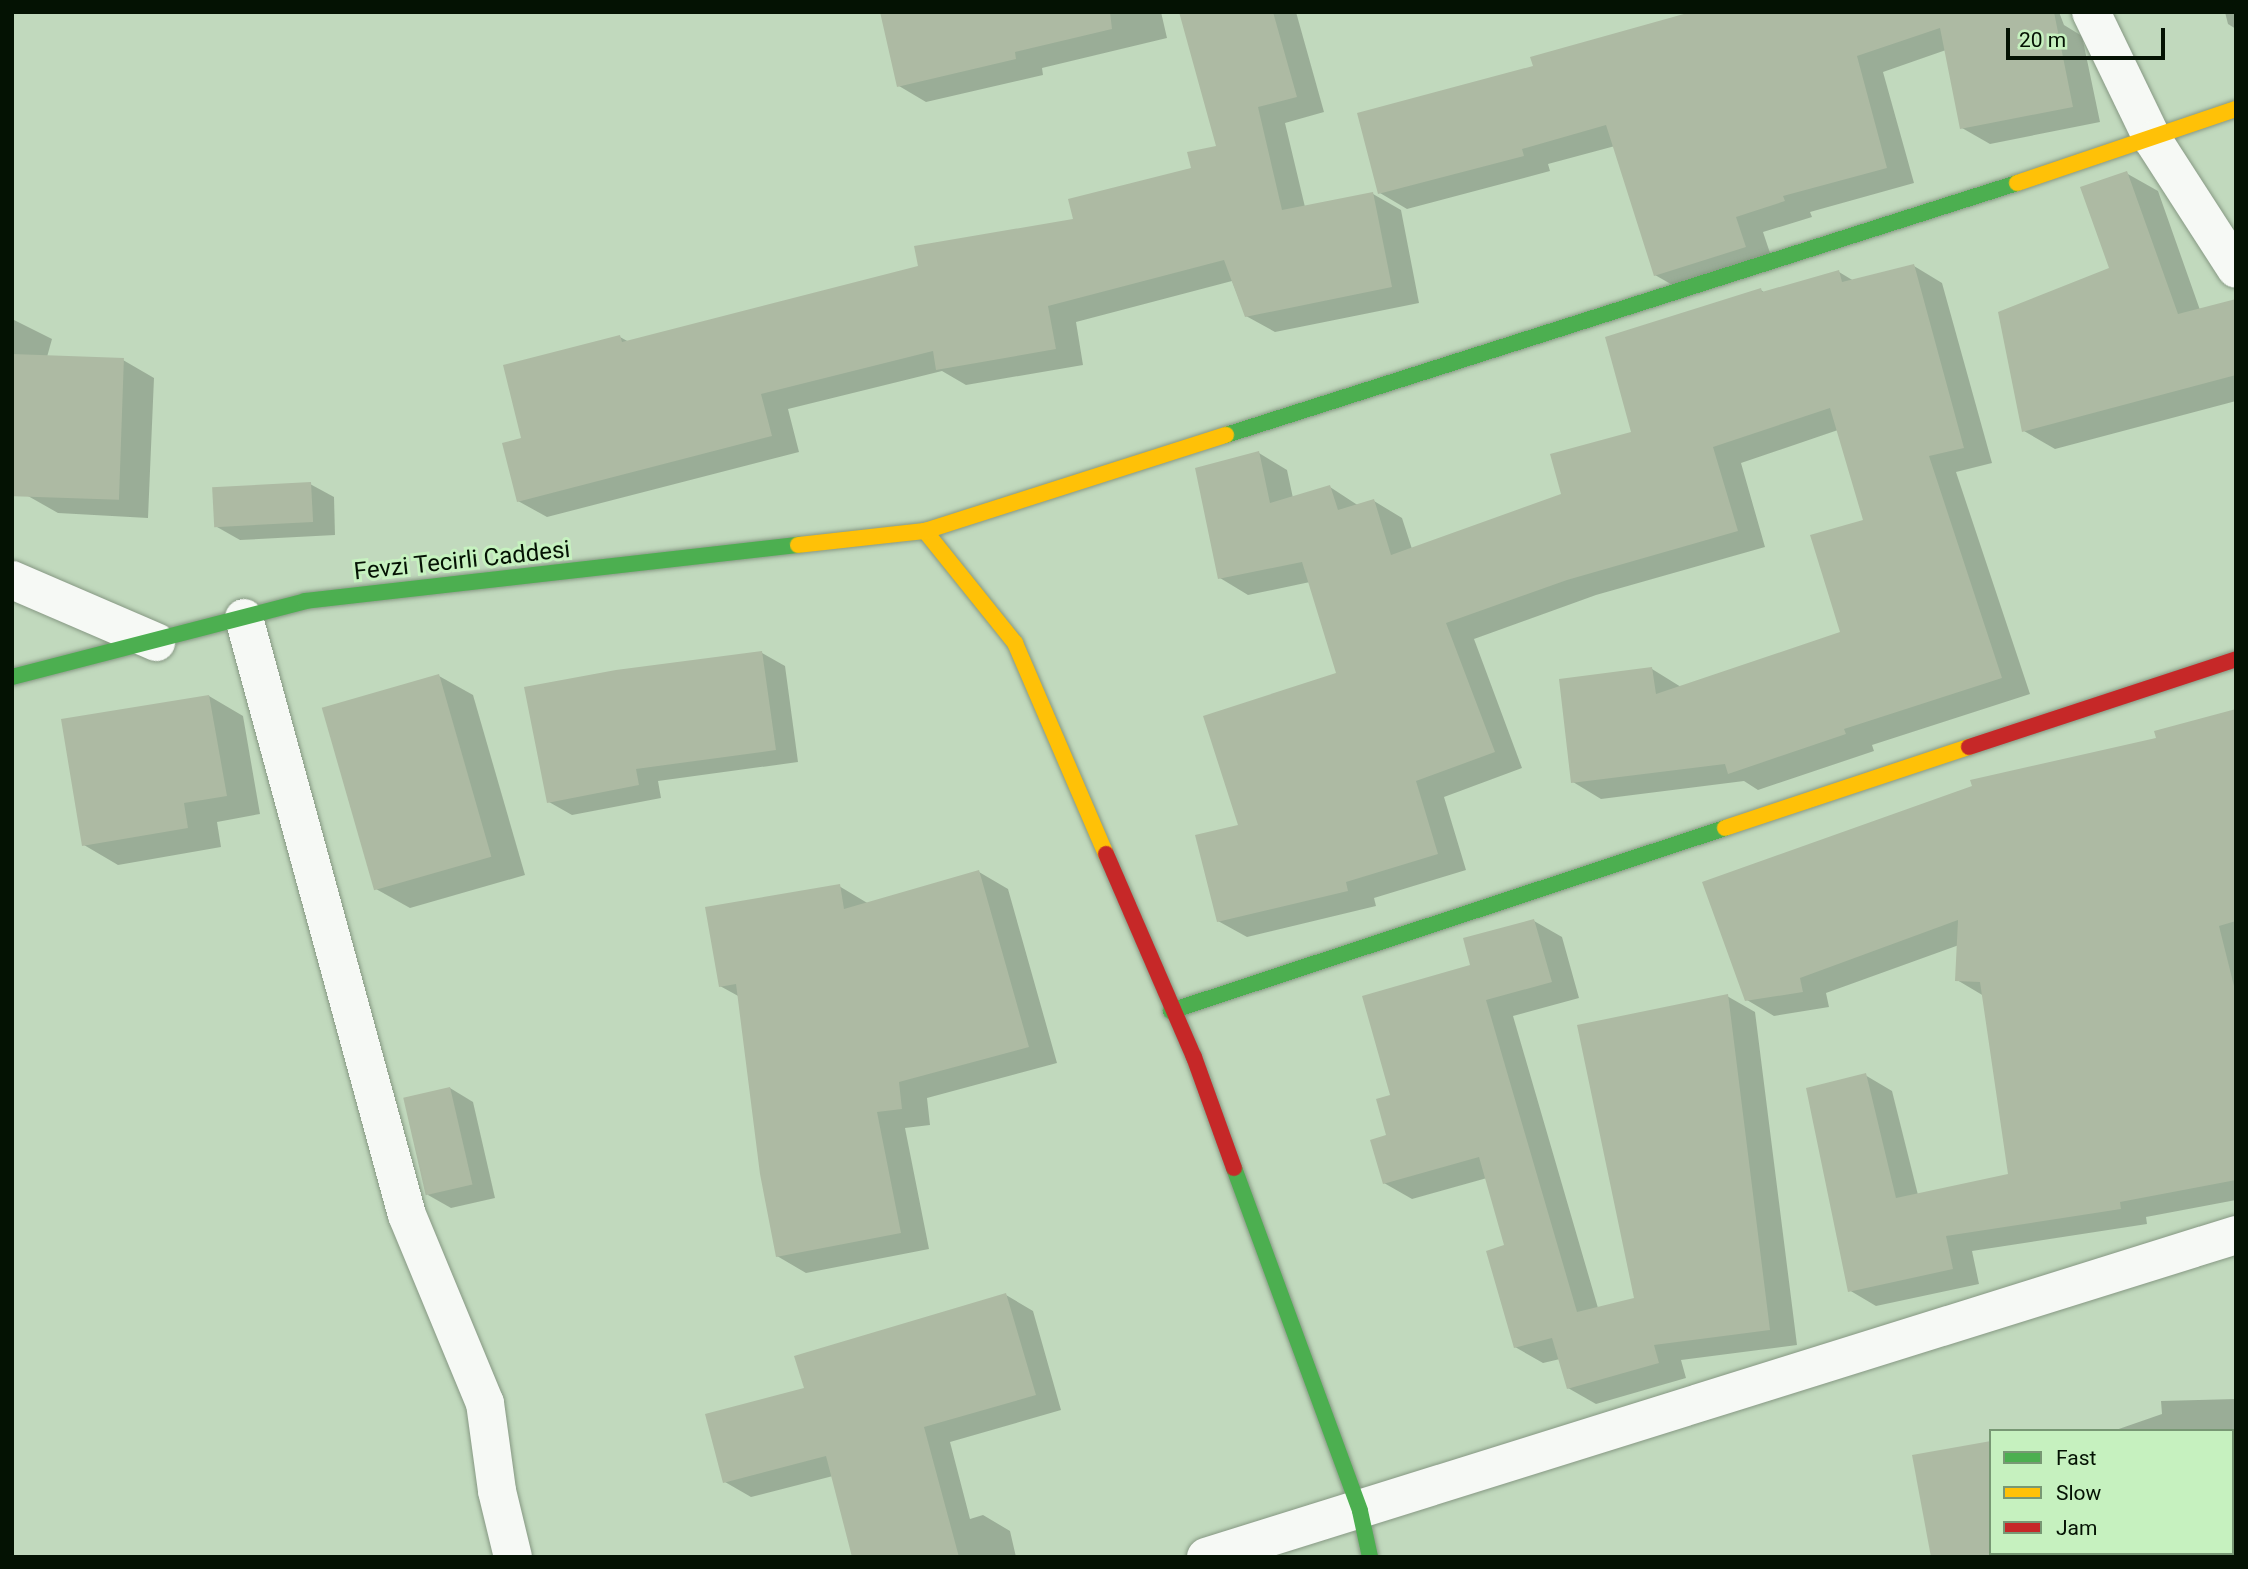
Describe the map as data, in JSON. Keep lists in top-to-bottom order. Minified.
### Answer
{"streets":{"street":["Fevzi Tecirli Caddesi"]},"legend":["Fast","Slow","Jam"],"scale_bar":"20 m"}
